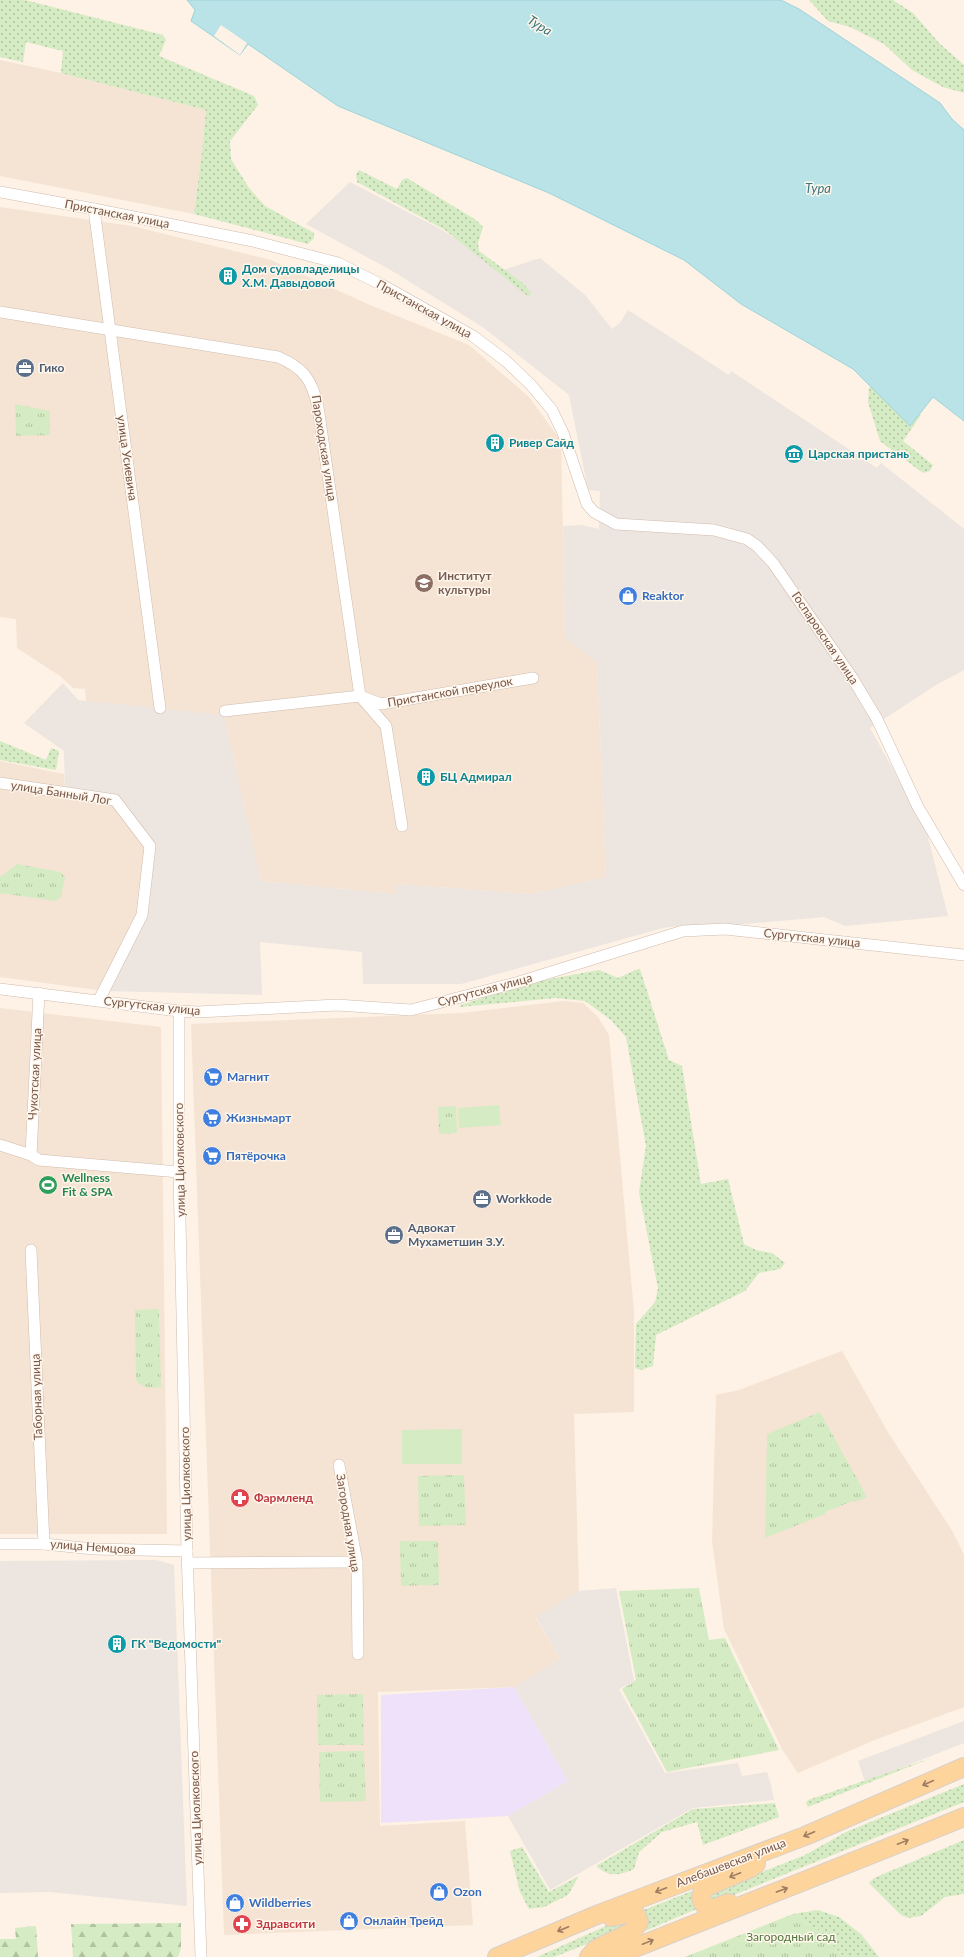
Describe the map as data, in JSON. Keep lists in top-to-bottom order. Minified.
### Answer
{"streets":{"main road":["Алебашевская улица"],"street":["Пристанская улица","Пароходская улица","улица Усиевича","Госпаровская улица","Пристанской переулок","улица Банный Лог","Сургутская улица","Чукотская улица","улица Циолковского","Таборная улица","Загородная улица","улица Немцова"]},"crossings":[["Пристанская улица","улица Усиевича"],["Пристанская улица","Госпаровская улица"],["Пароходская улица","улица Усиевича"],["Пароходская улица","Пристанской переулок"],["улица Банный Лог","Сургутская улица"],["Сургутская улица","Чукотская улица"],["Сургутская улица","улица Циолковского"],["улица Циолковского","улица Немцова"],["Таборная улица","улица Немцова"]],"water":["Тура"],"parks":["Загородный сад"],"places":{"building":["Дом судовладелицы Х.М. Давыдовой","Ривер Сайд","БЦ Адмирал","ГК \"Ведомости\""],"office":["Гико","Workkode","Адвокат Мухаметшин З.У."],"museum":["Царская пристань"],"school or university":["Институт культуры"],"shop":["Reaktor","Ozon","Wildberries","Онлайн Трейд"],"supermarket":["Магнит","Жизньмарт","Пятёрочка"],"sports":["Wellness Fit & SPA"],"pharmacy":["Фармленд","Здравсити"]}}
